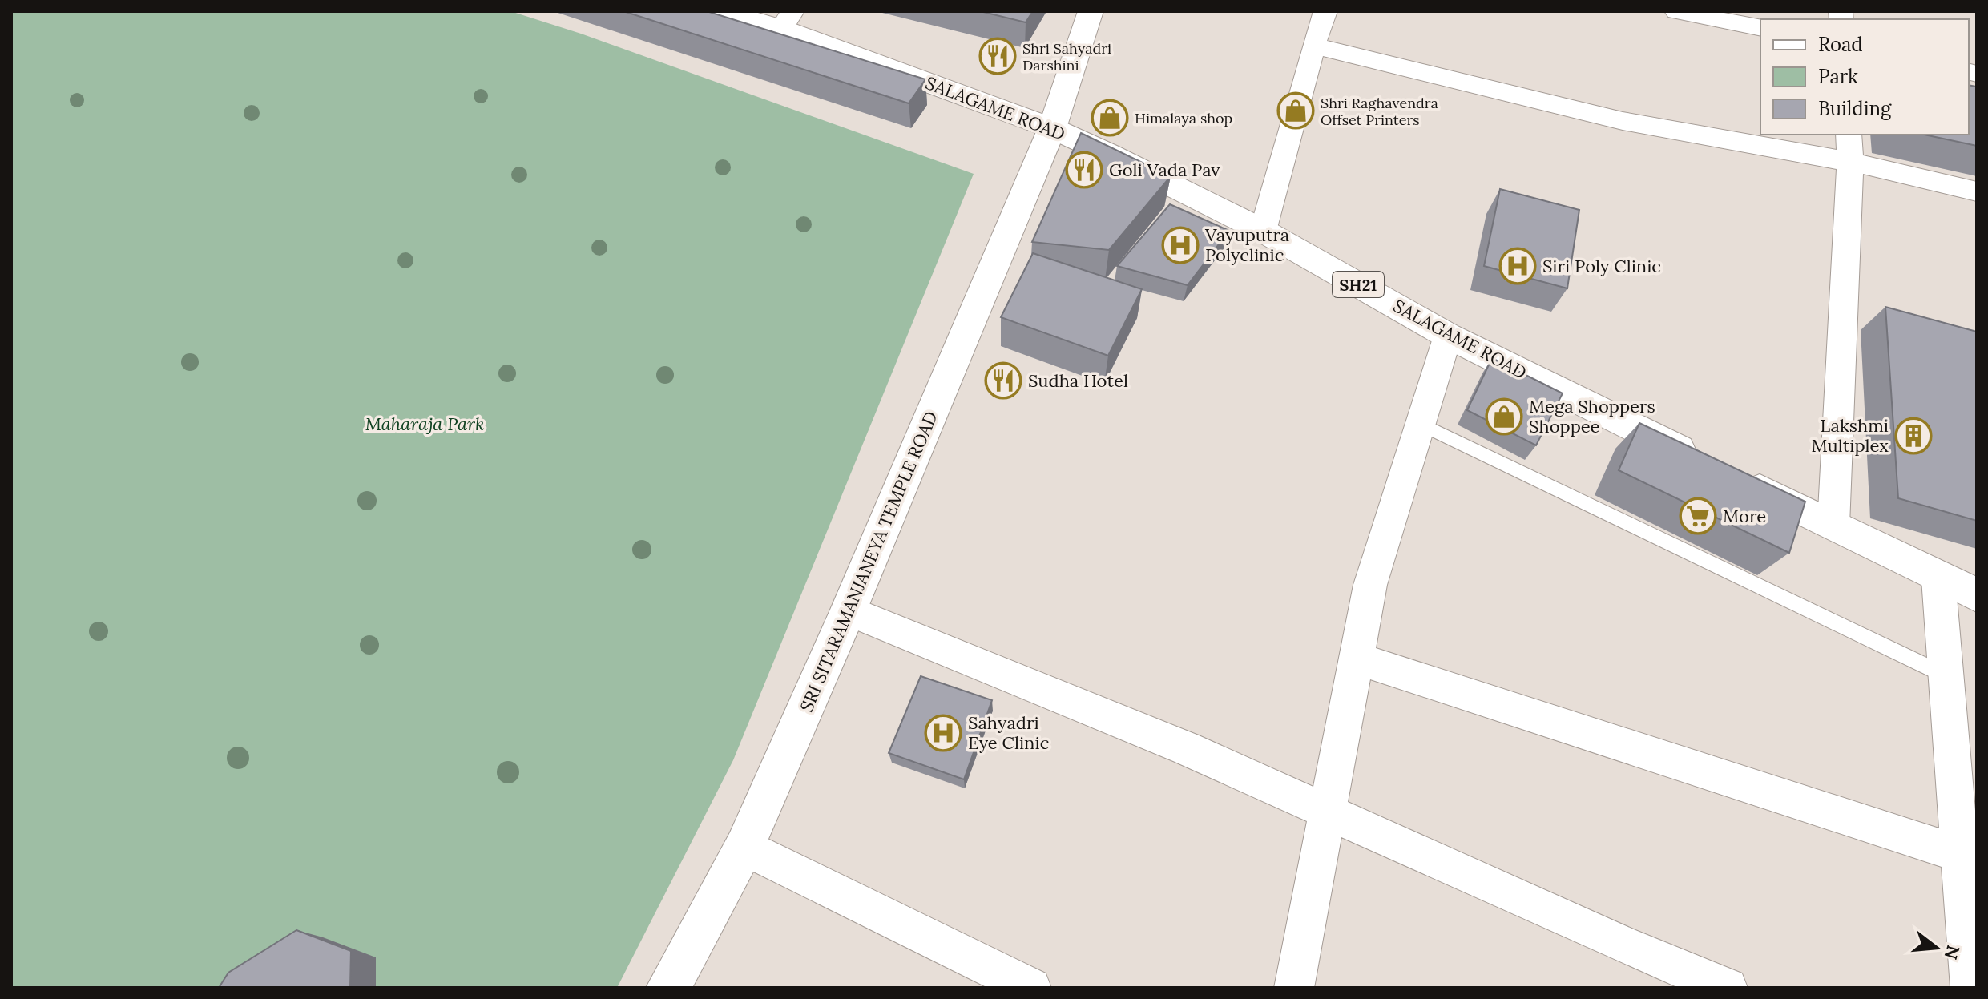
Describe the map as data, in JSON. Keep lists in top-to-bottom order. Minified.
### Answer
{"streets":{"main road":["SALAGAME ROAD","SH21","SRI SITARAMANJANEYA TEMPLE ROAD"]},"crossings":[["SALAGAME ROAD","SRI SITARAMANJANEYA TEMPLE ROAD"]],"parks":["Maharaja Park"],"places":{"restaurant":["Shri Sahyadri Darshini","Goli Vada Pav","Sudha Hotel"],"shop":["Shri Raghavendra Offset Printers","Himalaya shop","Mega Shoppers Shoppee"],"hospital":["Vayuputra Polyclinic","Siri Poly Clinic","Sahyadri Eye Clinic"],"building":["Lakshmi Multiplex"],"supermarket":["More"]},"legend":["Road","Park","Building"],"north":"right"}
